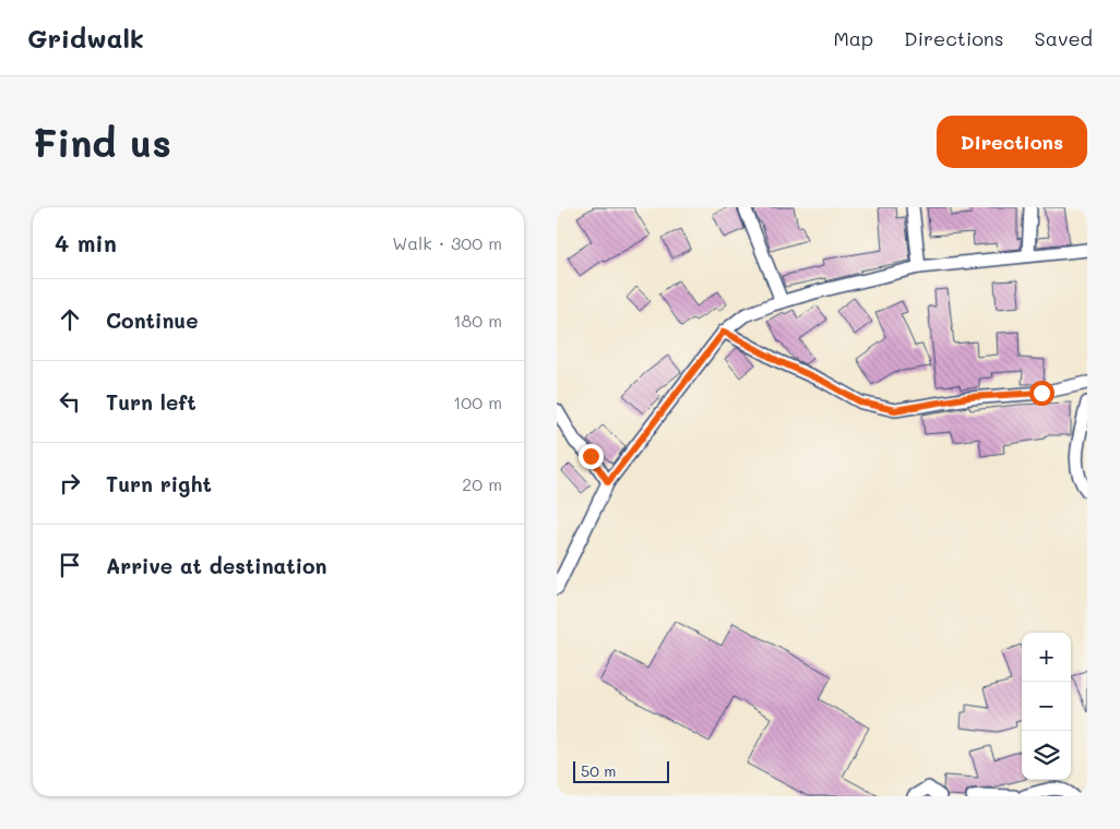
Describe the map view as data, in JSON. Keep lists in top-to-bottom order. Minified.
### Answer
{"scale_bar":"50 m","page":{"header":"Gridwalk","nav":["Map","Directions","Saved"],"buttons":"Directions","title":"Find us","heading":["4 min","Walk · 300 m"],"list":[["Continue","180 m"],["Turn left","100 m"],["Turn right","20 m"],"Arrive at destination"],"map_buttons":["+","−"],"scale":"50 m"}}
